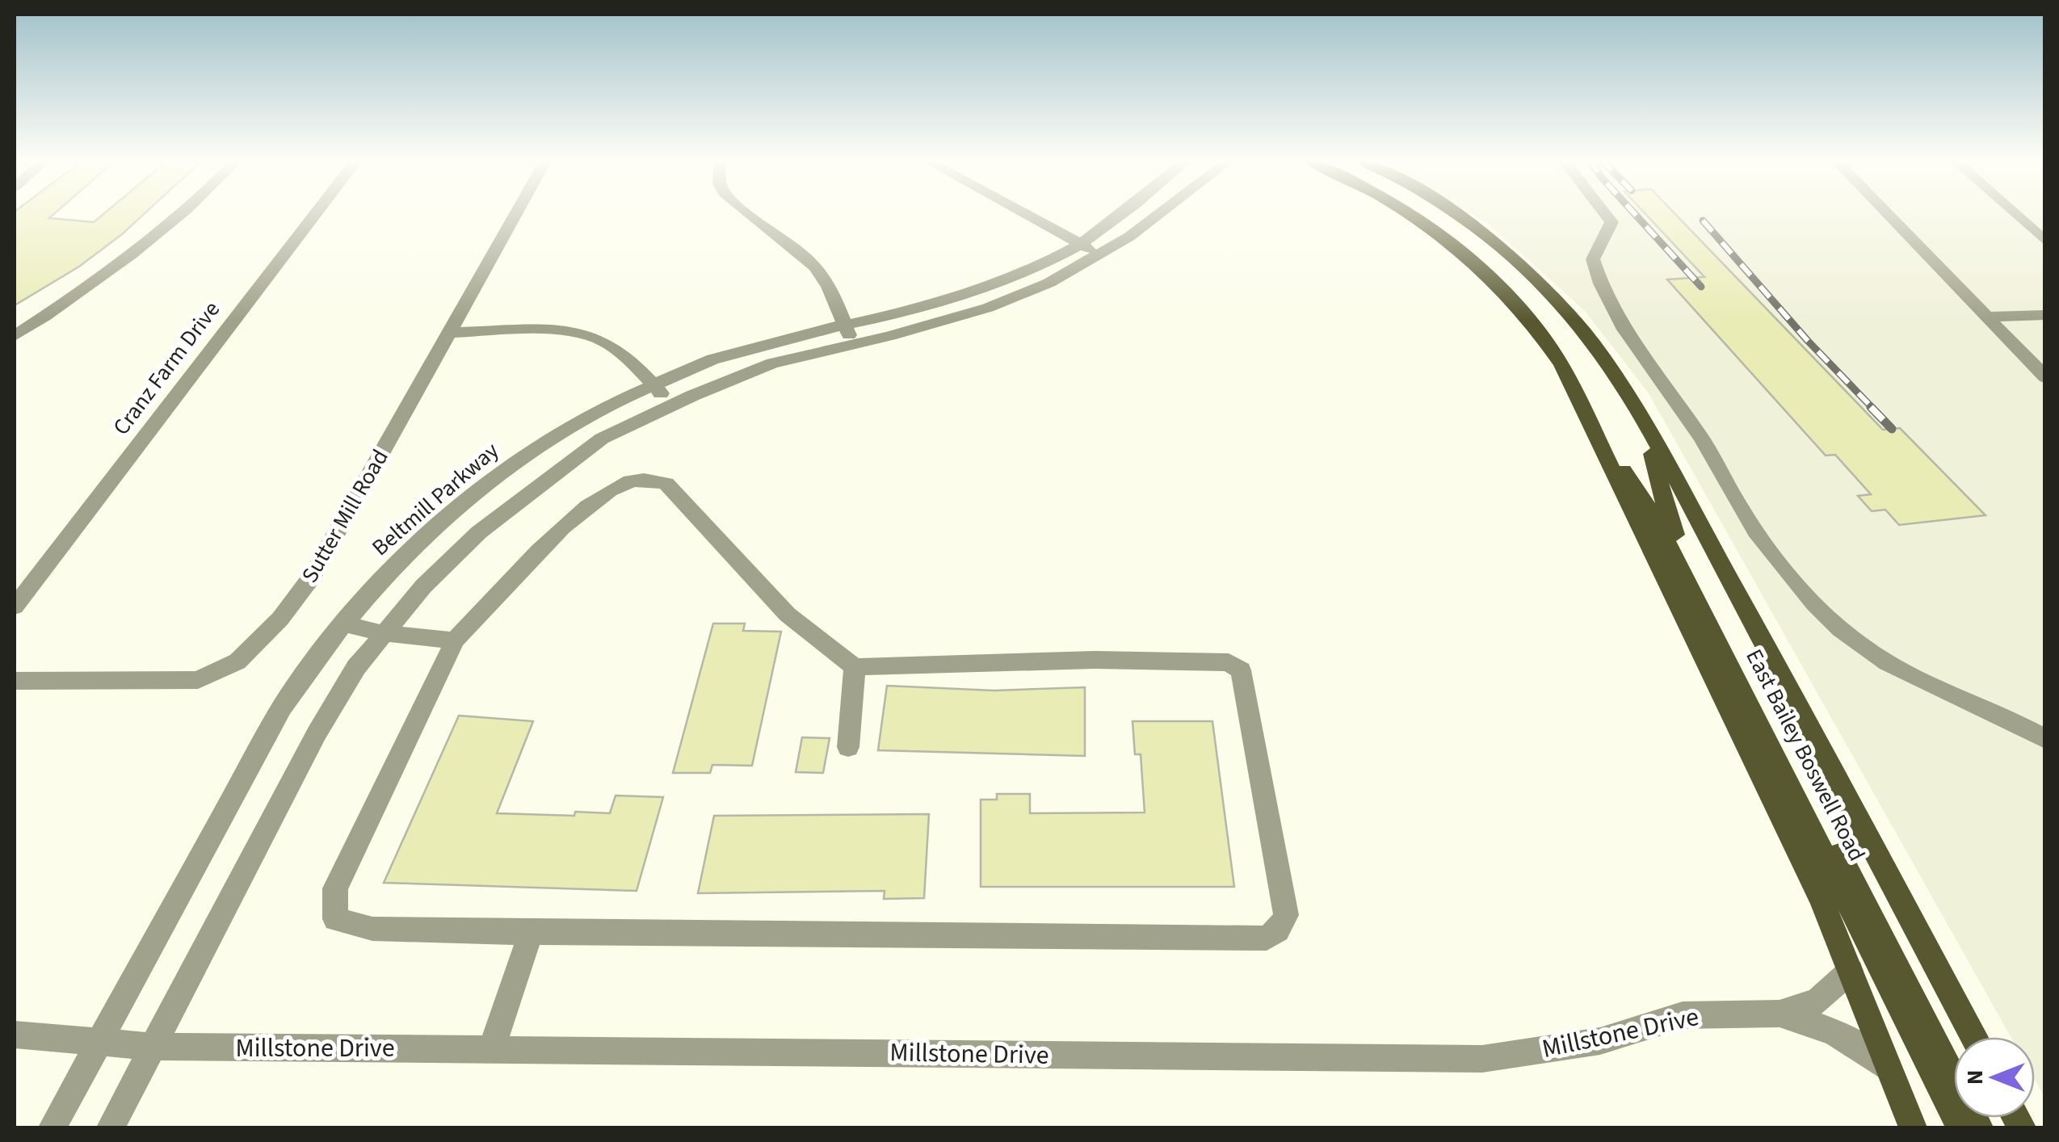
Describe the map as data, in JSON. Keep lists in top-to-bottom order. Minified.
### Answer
{"streets":{"main road":["East Bailey Boswell Road"],"street":["Cranz Farm Drive","Beltmill Parkway","Sutter Mill Road","Millstone Drive"]},"crossings":[["Beltmill Parkway","Millstone Drive"]],"north":"left"}
